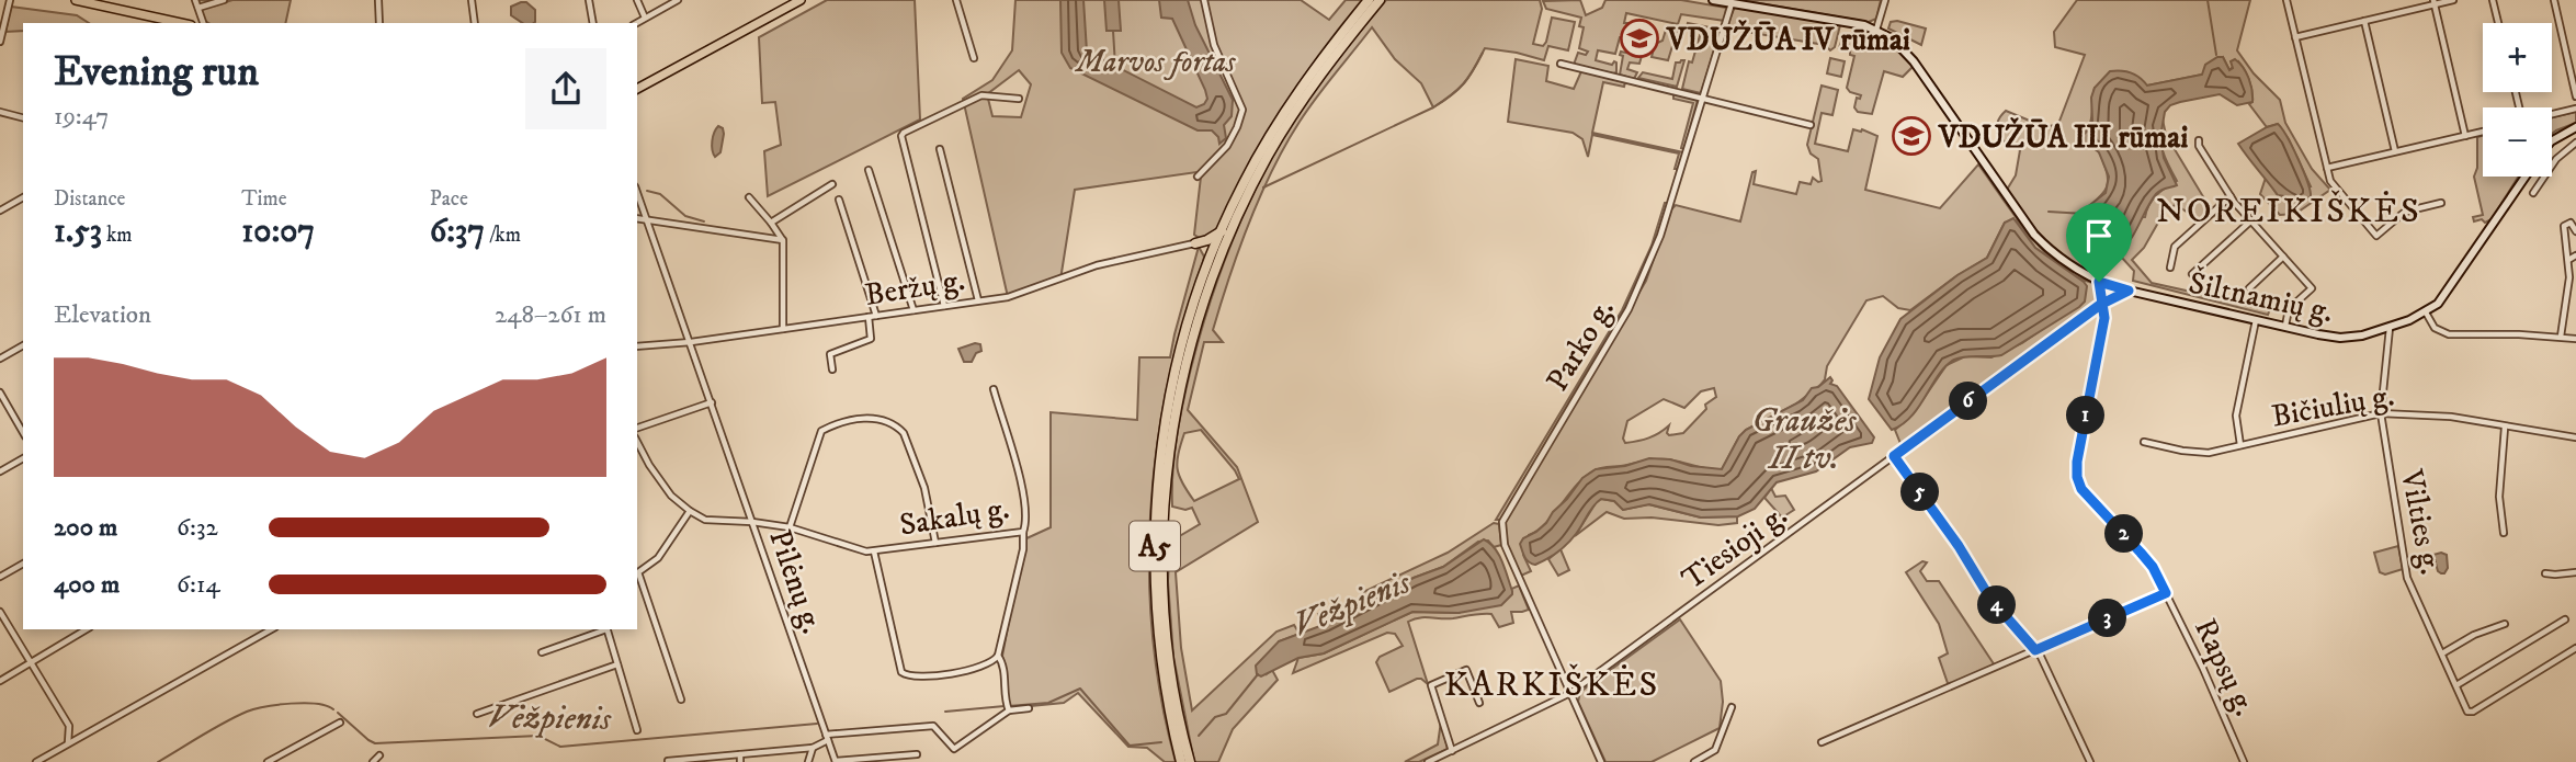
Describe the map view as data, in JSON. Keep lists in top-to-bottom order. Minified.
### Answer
{"streets":{"highway":["A5"],"main road":["Šiltnamių g."],"street":["Beržų g.","Parko g.","Bičiulių g.","Sakalų g.","Vilties g.","Tiesioji g.","Pilėnų g.","Rapsų g."]},"crossings":[["Šiltnamių g.","Vilties g."],["Šiltnamių g.","Tiesioji g."],["Šiltnamių g.","Rapsų g."],["Parko g.","Tiesioji g."],["Bičiulių g.","Vilties g."],["Sakalų g.","Pilėnų g."],["Tiesioji g.","Rapsų g."]],"districts":["NOREIKIŠKĖS","KARKIŠKĖS"],"water":["Graužės II tv.","Vėžpienis"],"parks":["Marvos fortas"],"places":{"school or university":["VDUŽŪA IV rūmai","VDUŽŪA III rūmai"]},"page":{"map_buttons":["+","−"],"heading":["Evening run","19:47"],"stats":[["Distance","1.53 km"],["Time","10:07"],["Pace","6:37 /km"]],"chart":["Elevation","248–261 m"],"pins":["6","1","5","2","4","3"],"list":[{"name":"200 m","note":"6:32"},{"name":"400 m","note":"6:14"}]}}
